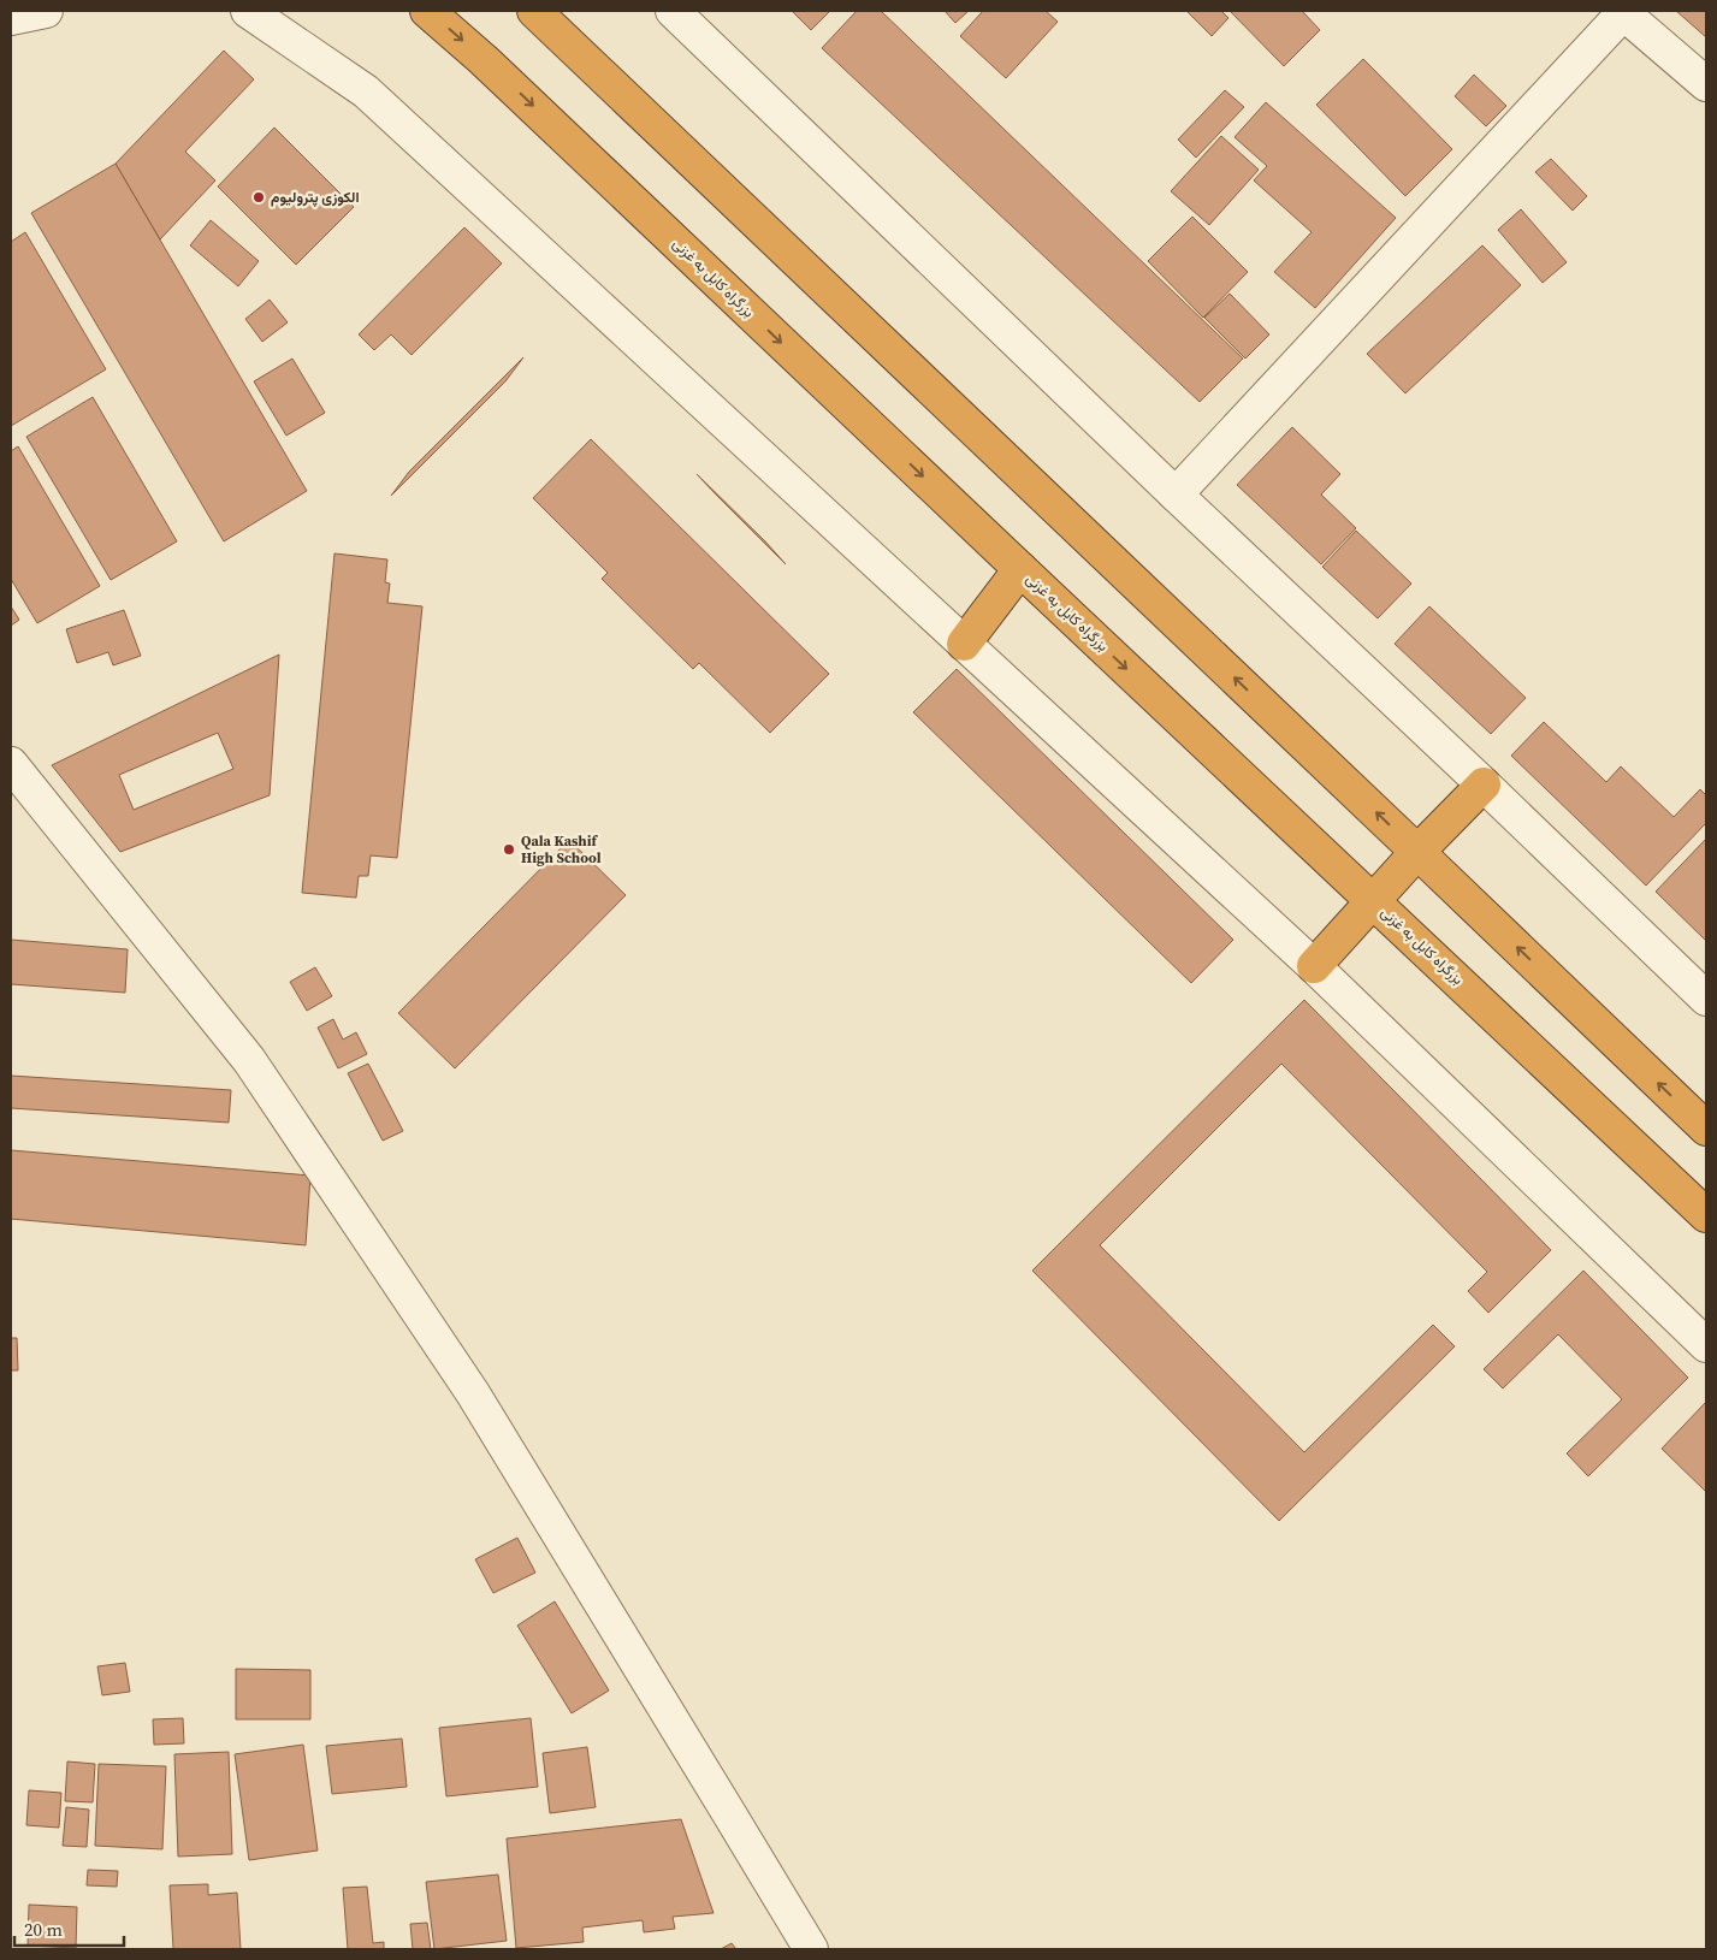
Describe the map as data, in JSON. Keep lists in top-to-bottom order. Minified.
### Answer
{"streets":{"highway":["بزرگراه کابل به غزنی"]},"places":["الکوزی پترولیوم","Qala Kashif High School"],"scale_bar":"20 m"}
